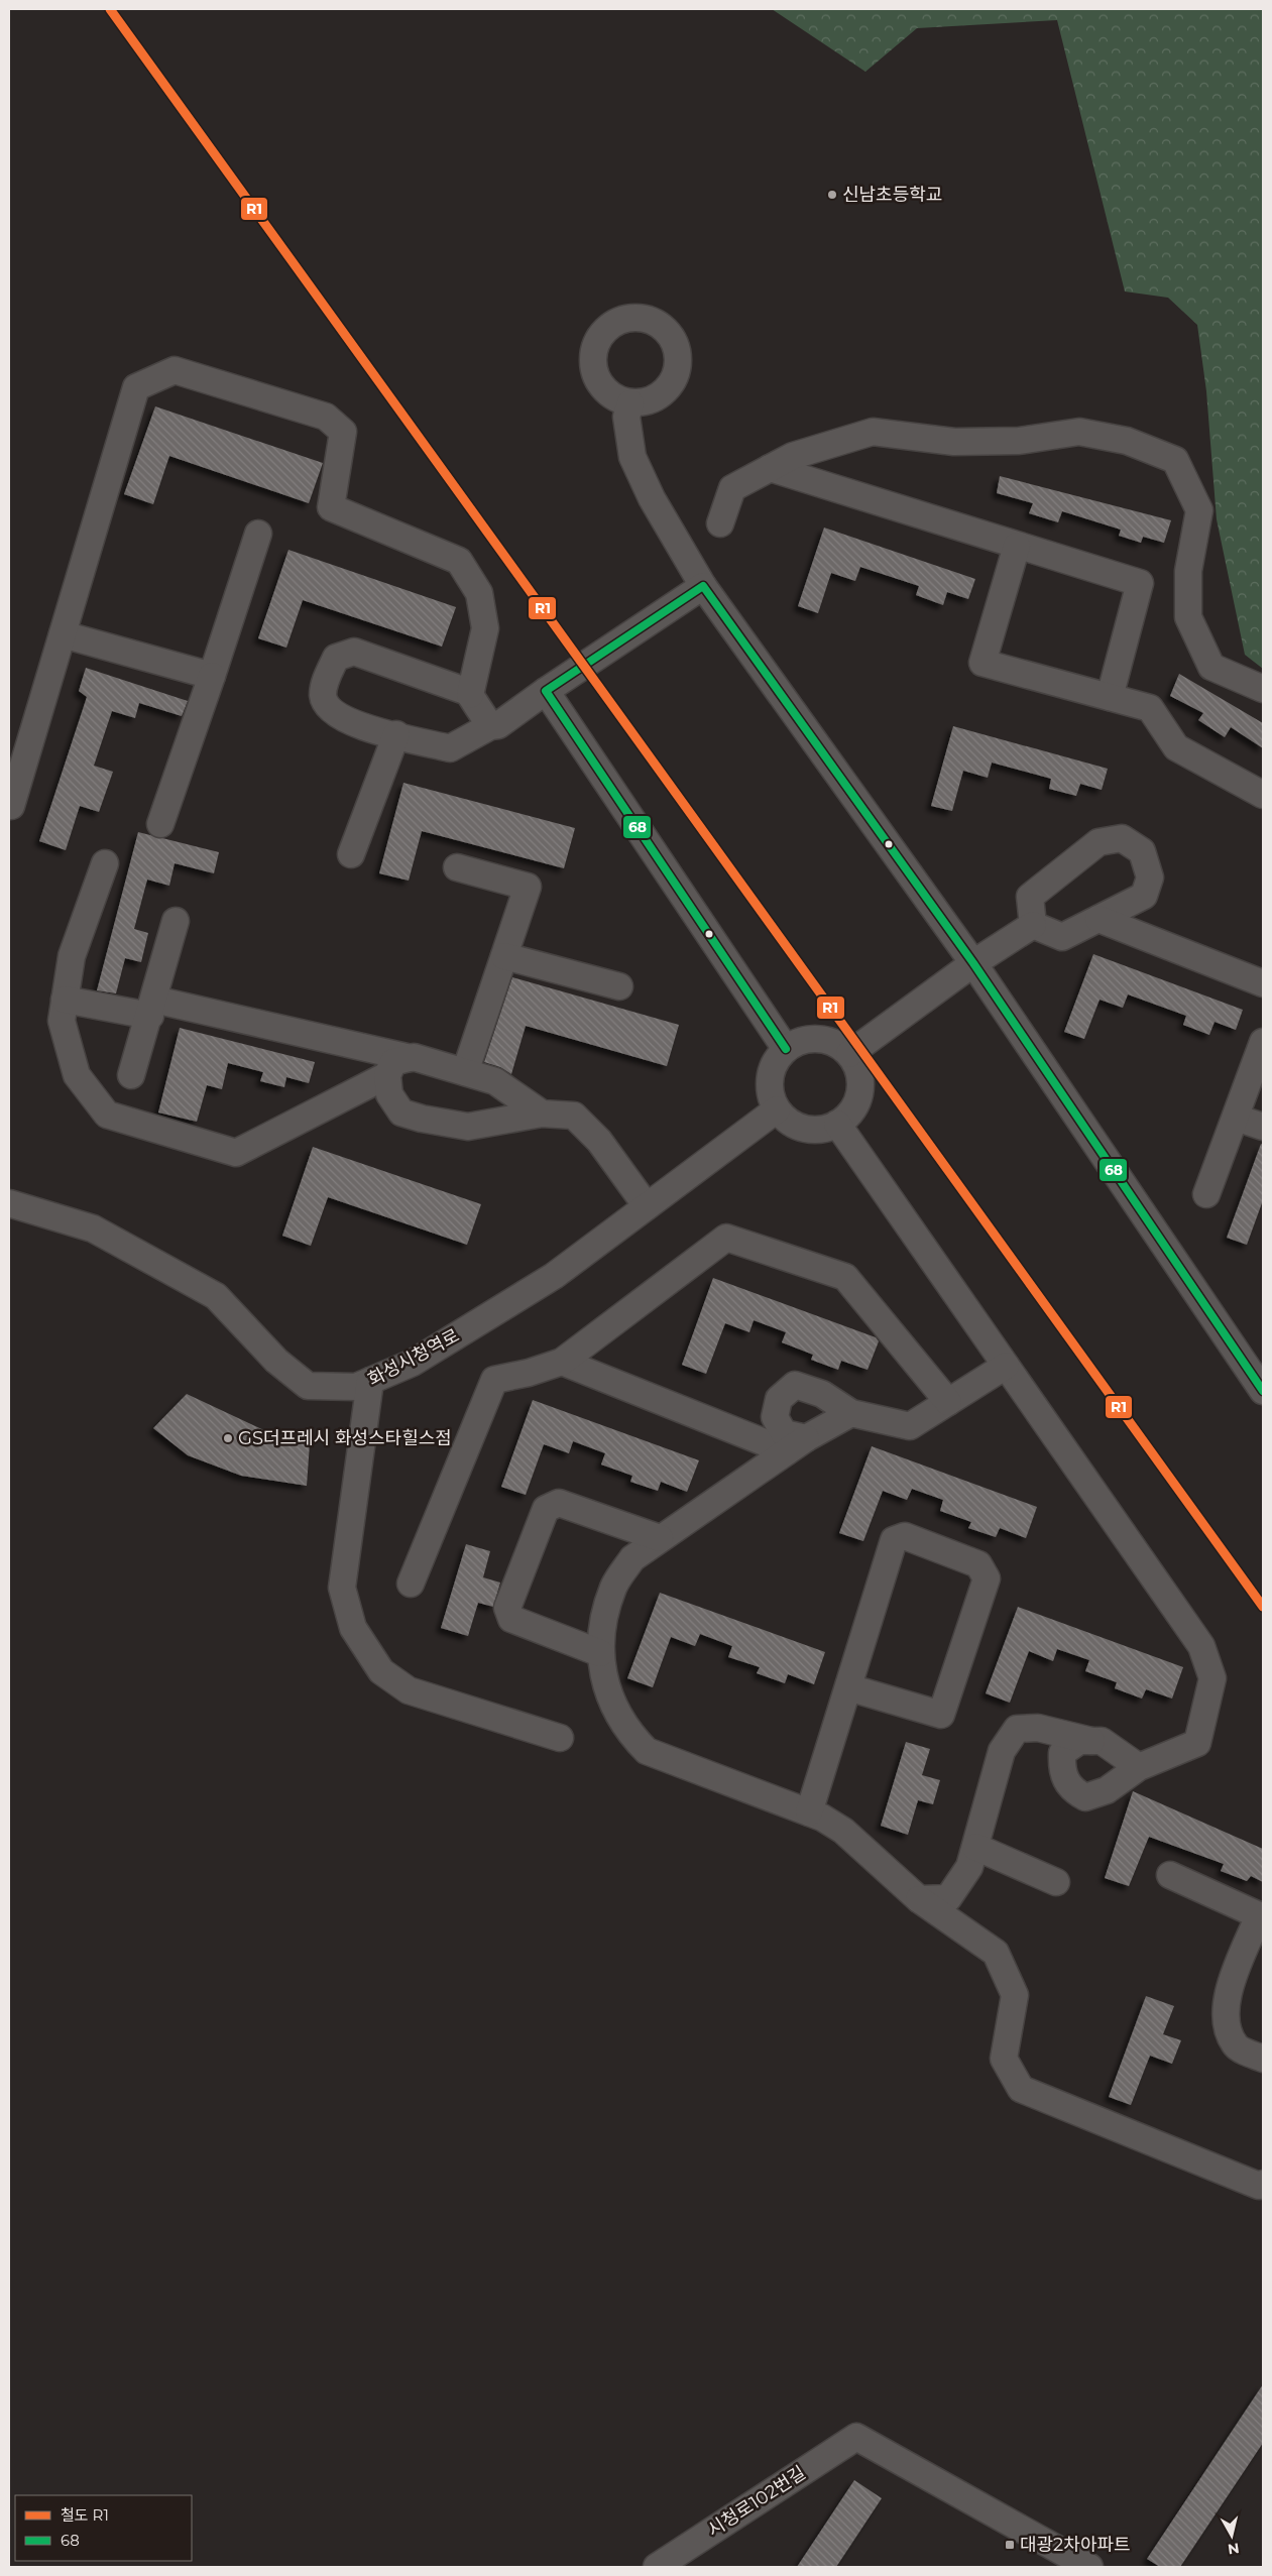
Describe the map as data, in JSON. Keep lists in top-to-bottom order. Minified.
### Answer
{"streets":{"street":["화성시청역로","시청로102번길"]},"places":{"other":["신남초등학교","GS더프레시 화성스타힐스점"],"transit":["대광2차아파트"]},"lines":["rail line R1","transit line 68"],"legend":["철도 R1","68"],"north":"bottom"}
